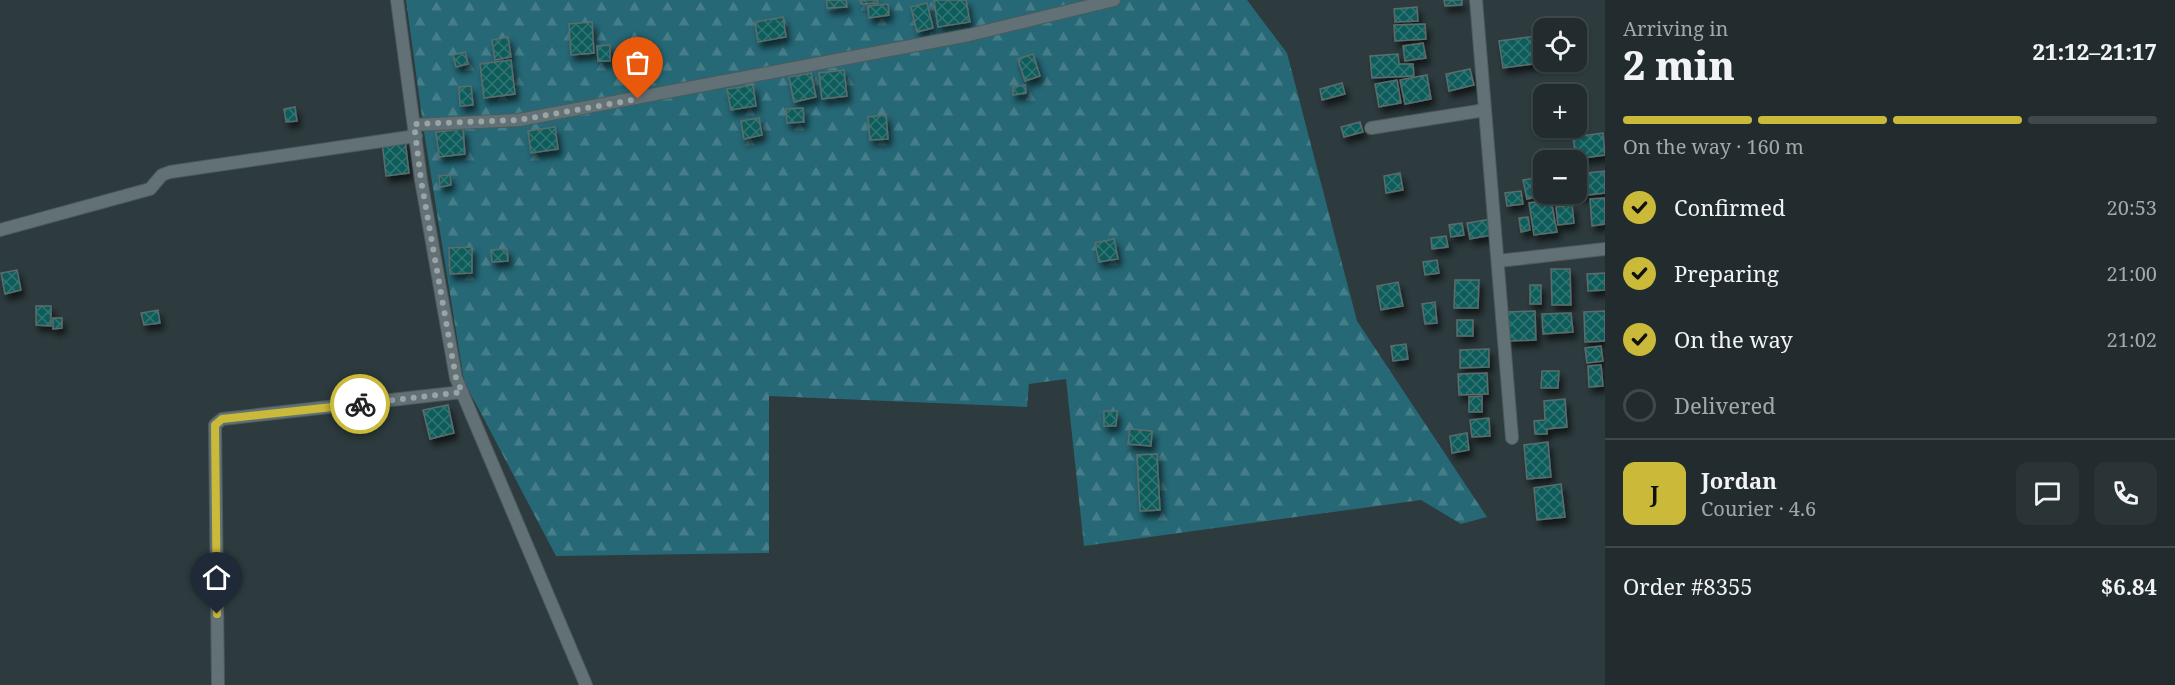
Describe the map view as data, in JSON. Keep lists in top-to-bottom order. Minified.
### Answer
{"page":{"heading":["2 min","Arriving in","21:12–21:17"],"panel":["Jordan","Courier · 4.6","Order #8355","$6.84"],"map_buttons":["+","−"],"bar":"On the way · 160 m","list":[["Confirmed","20:53"],["Preparing","21:00"],["On the way","21:02"],"Delivered"],"round":"J"}}
